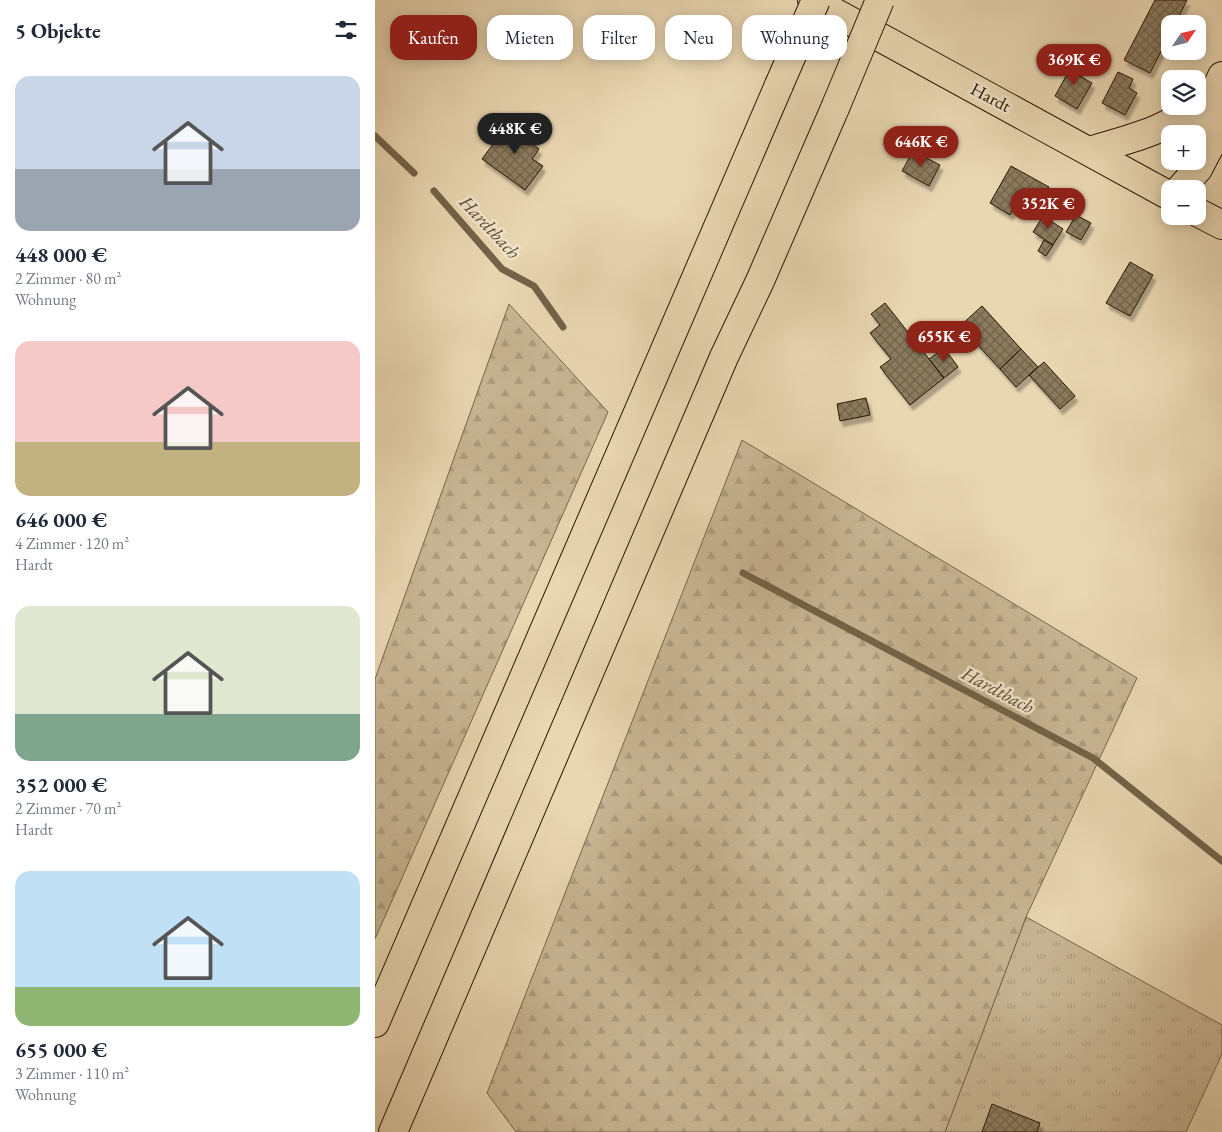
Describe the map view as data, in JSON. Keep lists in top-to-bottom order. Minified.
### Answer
{"streets":{"main road":["Hardt"]},"water":["Hardtbach"],"north":"top right","page":{"heading":"5 Objekte","map_buttons":["+","−"],"chip":["Kaufen","Mieten","Filter","Neu","Wohnung"],"price":["369K €","448K €","646K €","352K €","655K €"],"list":[{"name":"448 000 €","note":"2 Zimmer · 80 m² · Wohnung"},{"name":"646 000 €","note":"4 Zimmer · 120 m² · Hardt"},{"name":"352 000 €","note":"2 Zimmer · 70 m² · Hardt"},{"name":"655 000 €","note":"3 Zimmer · 110 m² · Wohnung"}]}}
